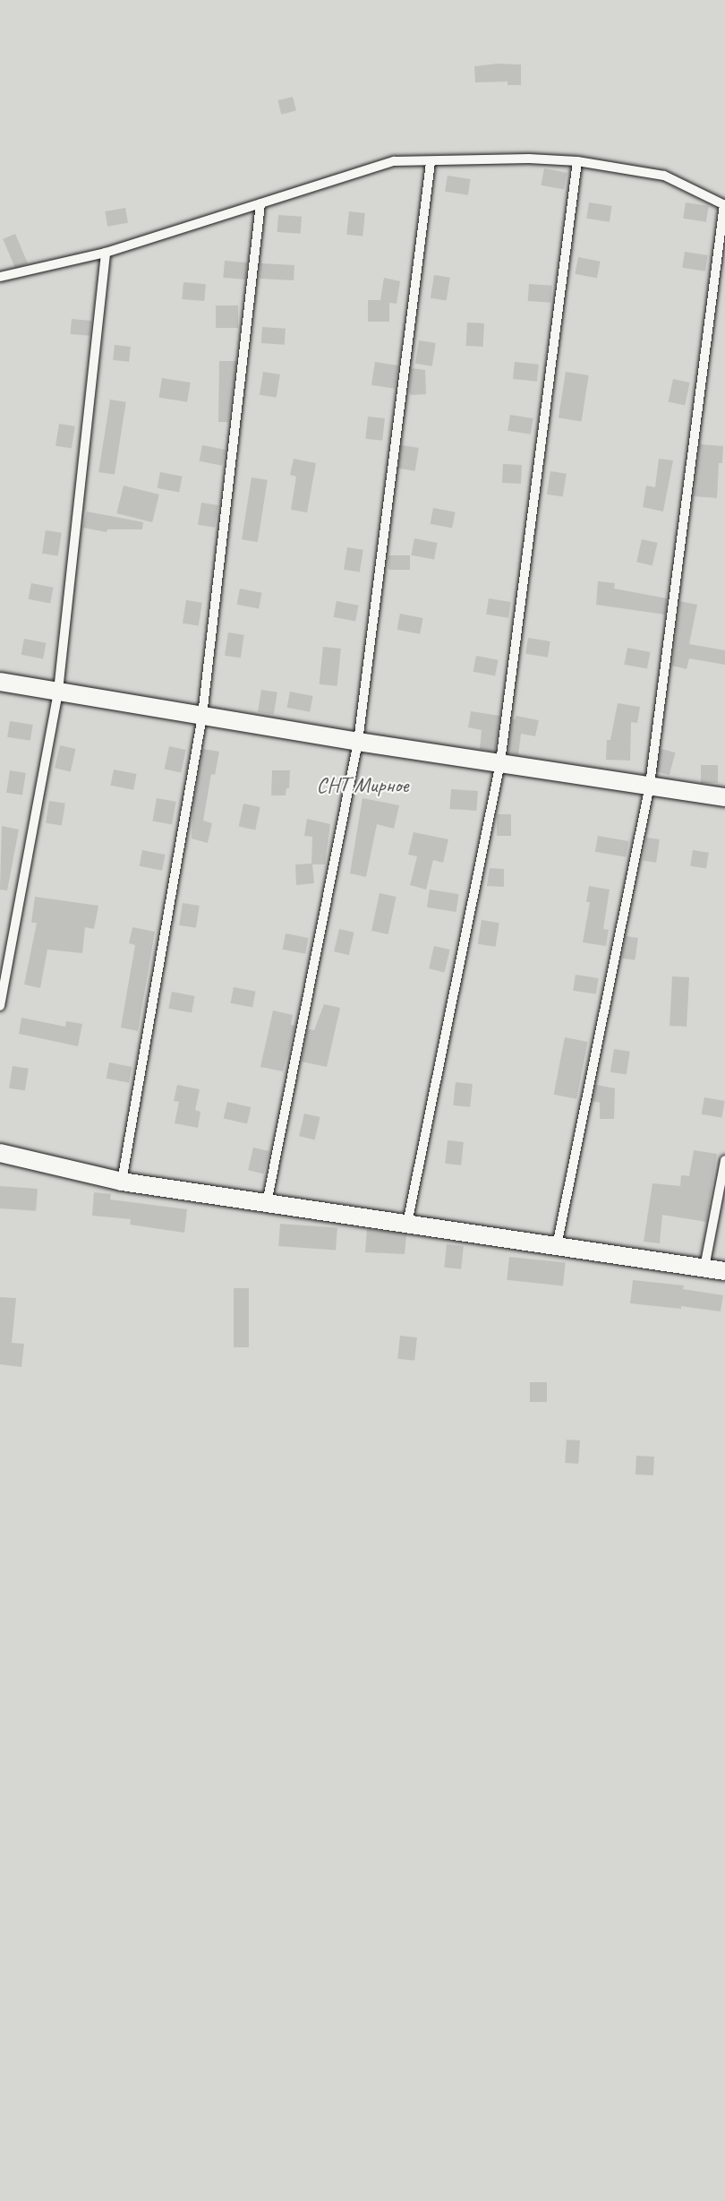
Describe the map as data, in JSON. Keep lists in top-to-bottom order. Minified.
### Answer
{"parks":["СНТ Мирное"]}
